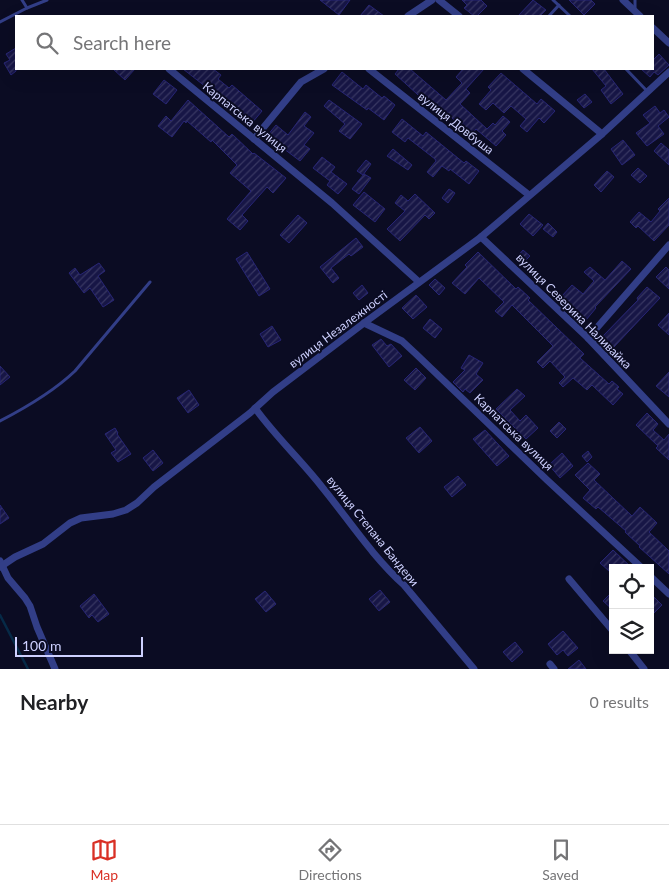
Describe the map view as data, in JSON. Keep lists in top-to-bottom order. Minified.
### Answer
{"streets":{"street":["Карпатська вулиця","вулиця Довбуша","вулиця Северина Наливайка","вулиця Незалежності","вулиця Степана Бандери"]},"crossings":[["Карпатська вулиця","вулиця Незалежності"],["вулиця Довбуша","вулиця Незалежності"],["вулиця Северина Наливайка","вулиця Незалежності"],["вулиця Незалежності","вулиця Степана Бандери"]],"scale_bar":"100 m","page":{"search":"Search here","scale":"100 m","heading":["Nearby","0 results"],"nav":["Map","Directions","Saved"]}}
